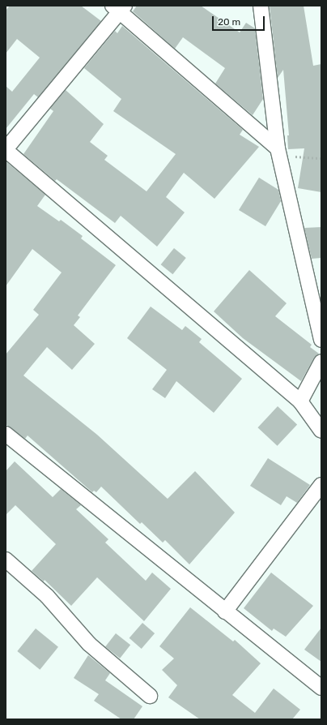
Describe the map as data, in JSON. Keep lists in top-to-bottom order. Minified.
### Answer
{"scale_bar":"20 m"}
